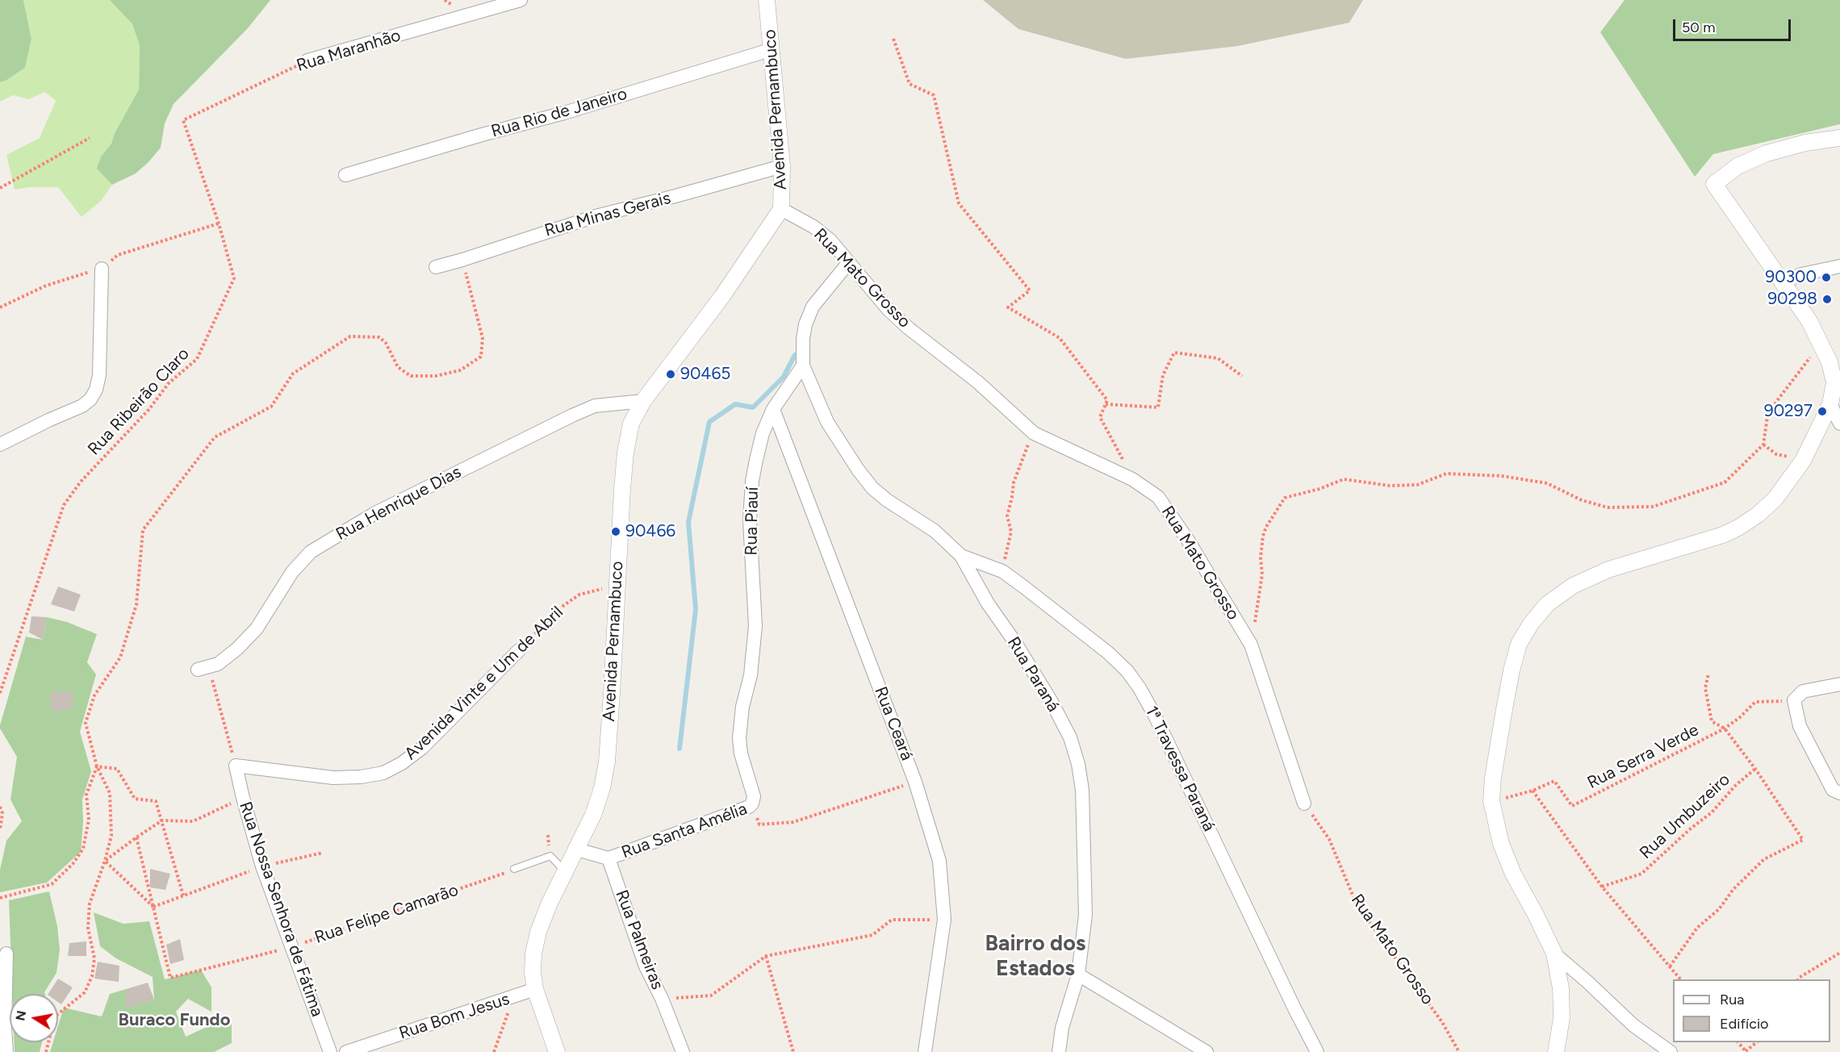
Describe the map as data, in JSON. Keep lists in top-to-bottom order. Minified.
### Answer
{"streets":{"street":["Rua Maranhão","Avenida Pernambuco","Rua Rio de Janeiro","Rua Minas Gerais","Rua Mato Grosso","Rua Henrique Dias","Rua Piauí","Rua Paraná","Avenida Vinte e Um de Abril","Rua Ceará","1ª Travessa Paraná","Rua Santa Amélia","Rua Nossa Senhora de Fátima","Rua Palmeiras","Rua Bom Jesus"],"path":["Rua Ribeirão Claro","Rua Serra Verde","Rua Umbuzeiro","Rua Felipe Camarão"]},"crossings":[["Rua Maranhão","Rua Ribeirão Claro"],["Avenida Pernambuco","Rua Rio de Janeiro"],["Avenida Pernambuco","Rua Minas Gerais"],["Avenida Pernambuco","Rua Mato Grosso"],["Avenida Pernambuco","Rua Henrique Dias"],["Avenida Pernambuco","Avenida Vinte e Um de Abril"],["Avenida Pernambuco","Rua Bom Jesus"],["Rua Piauí","Rua Paraná"],["Rua Piauí","Rua Ceará"],["Rua Piauí","Rua Santa Amélia"],["Rua Paraná","1ª Travessa Paraná"],["Avenida Vinte e Um de Abril","Rua Nossa Senhora de Fátima"],["Rua Ceará","Rua Santa Amélia"],["Rua Santa Amélia","Rua Palmeiras"],["Rua Nossa Senhora de Fátima","Rua Felipe Camarão"]],"districts":["Bairro dos Estados","Buraco Fundo"],"places":["90300","90298","90465","90297","90466"],"legend":["Rua","Edifício"],"scale_bar":"50 m","north":"left"}
